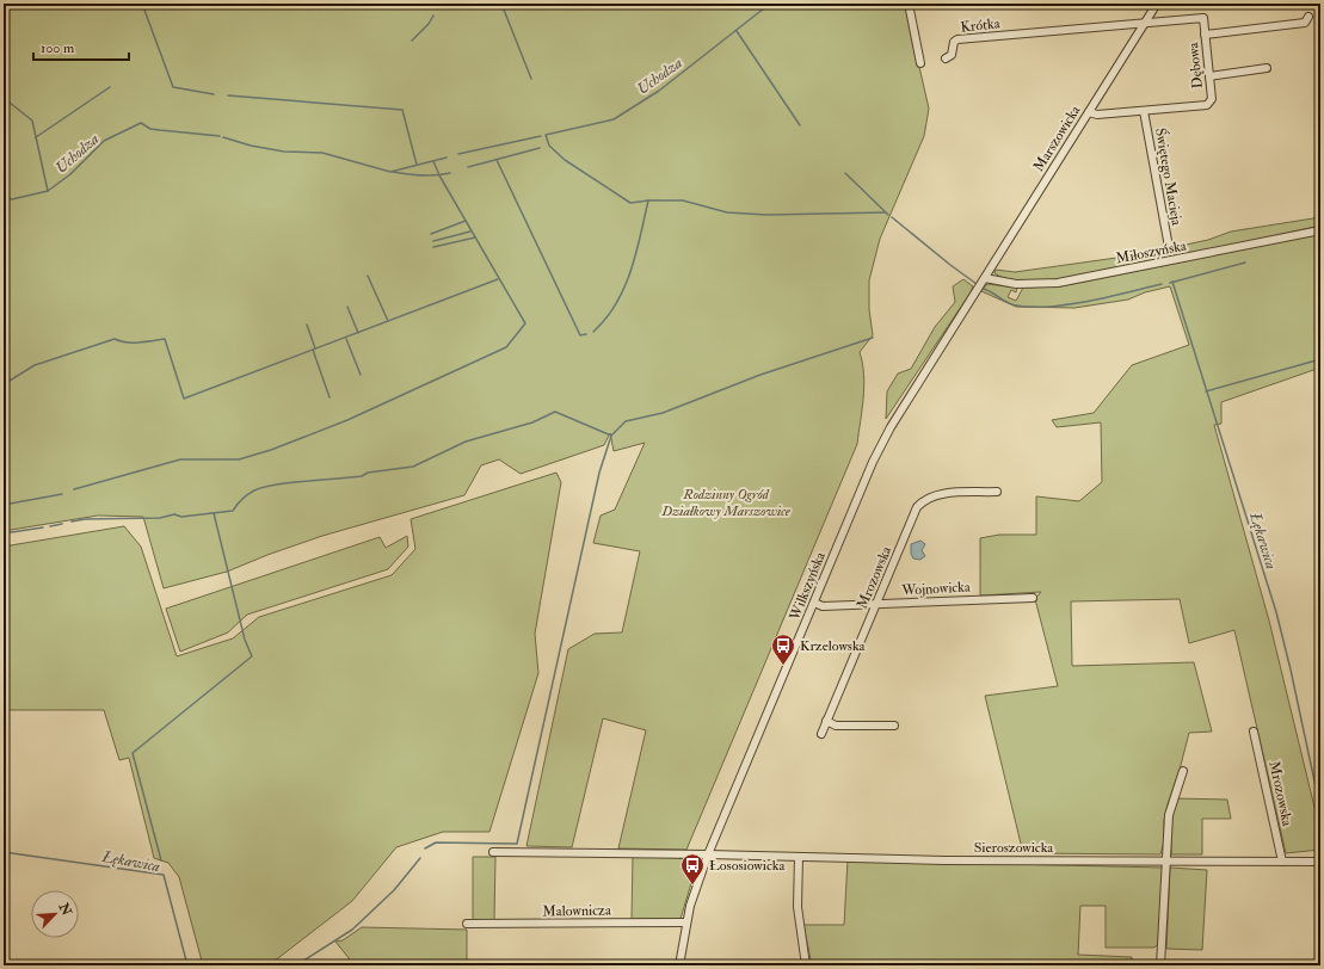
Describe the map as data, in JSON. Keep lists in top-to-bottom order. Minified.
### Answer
{"streets":{"street":["Krótka","Dębowa","Marszowicka","Świętego Macieja","Miłoszyńska","Mrozowska","Wilkszyńska","Wojnowicka","Sieroszowicka","Malownicza"]},"crossings":[["Krótka","Dębowa"],["Krótka","Marszowicka"],["Dębowa","Marszowicka"],["Dębowa","Świętego Macieja"],["Marszowicka","Miłoszyńska"],["Marszowicka","Wilkszyńska"],["Mrozowska","Wojnowicka"],["Mrozowska","Sieroszowicka"],["Wilkszyńska","Wojnowicka"],["Wilkszyńska","Sieroszowicka"],["Wilkszyńska","Malownicza"]],"water":["Uchodza","Łękawica"],"parks":["Rodzinny Ogród Działkowy Marszowice"],"places":{"bus stop":["Krzelowska","Łososiowicka"]},"scale_bar":"100 m","north":"top right"}
